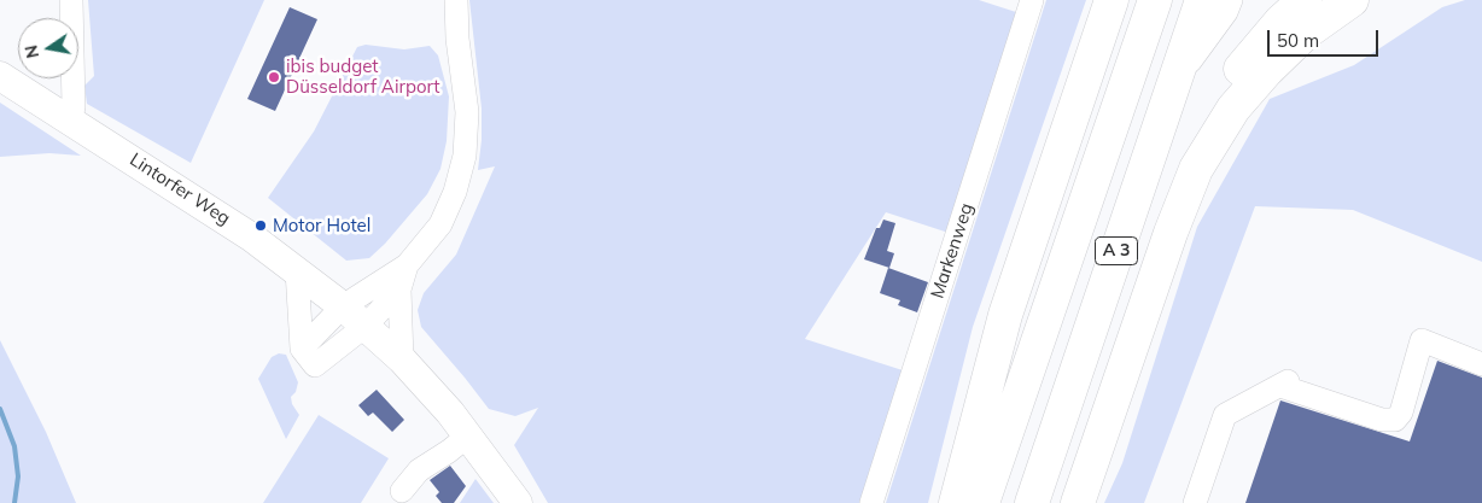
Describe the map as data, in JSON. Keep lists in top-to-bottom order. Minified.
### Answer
{"streets":{"highway":["A 3"],"main road":["Lintorfer Weg"],"street":["Markenweg"]},"places":["ibis budget Düsseldorf Airport","Motor Hotel"],"scale_bar":"50 m","north":"left"}
